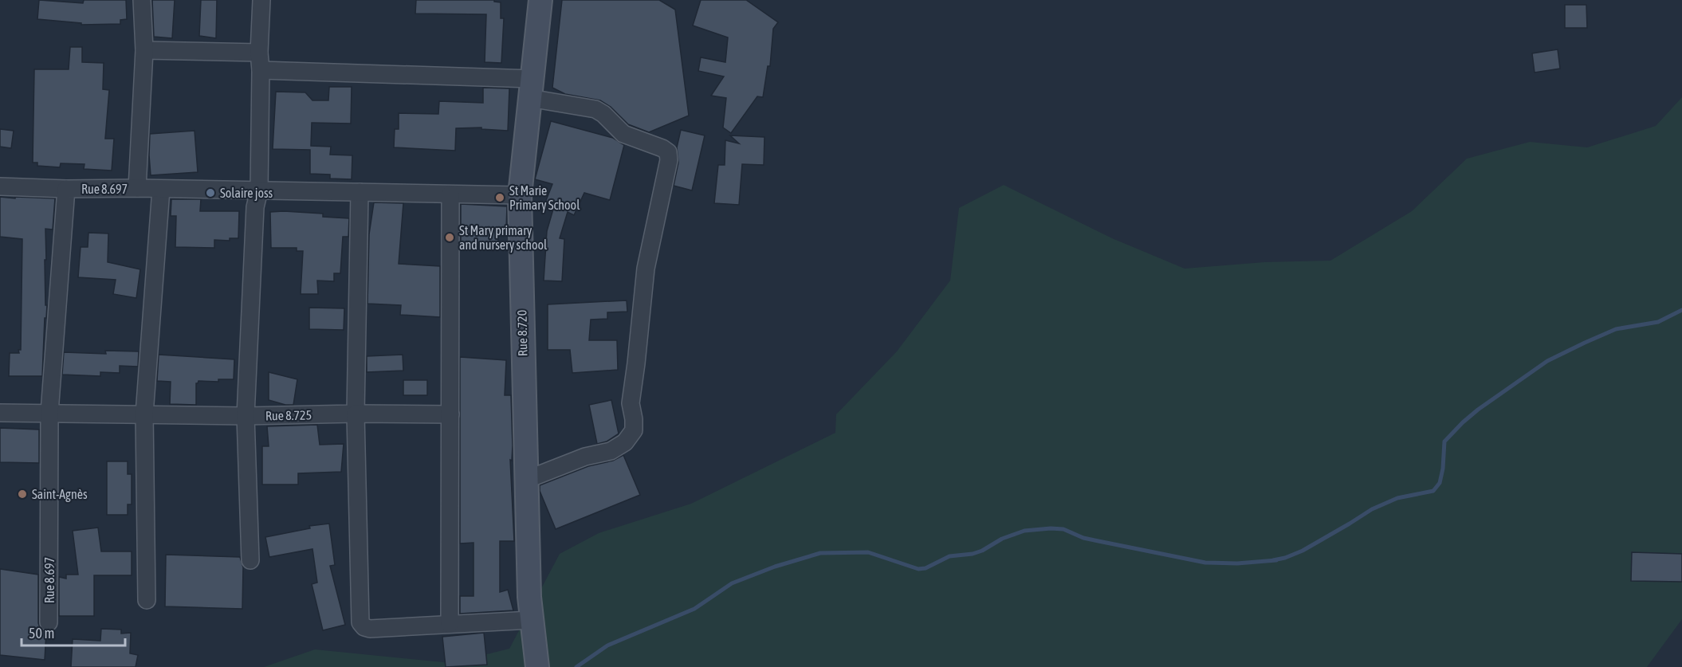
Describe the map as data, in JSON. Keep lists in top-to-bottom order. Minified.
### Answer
{"streets":{"main road":["Rue 8.720"],"street":["Rue 8.697","Rue 8.725"]},"crossings":[["Rue 8.697","Rue 8.720"],["Rue 8.697","Rue 8.725"]],"places":["Solaire joss","St Marie Primary School","St Mary primary and nursery school","Saint-Agnès"],"scale_bar":"50 m"}
